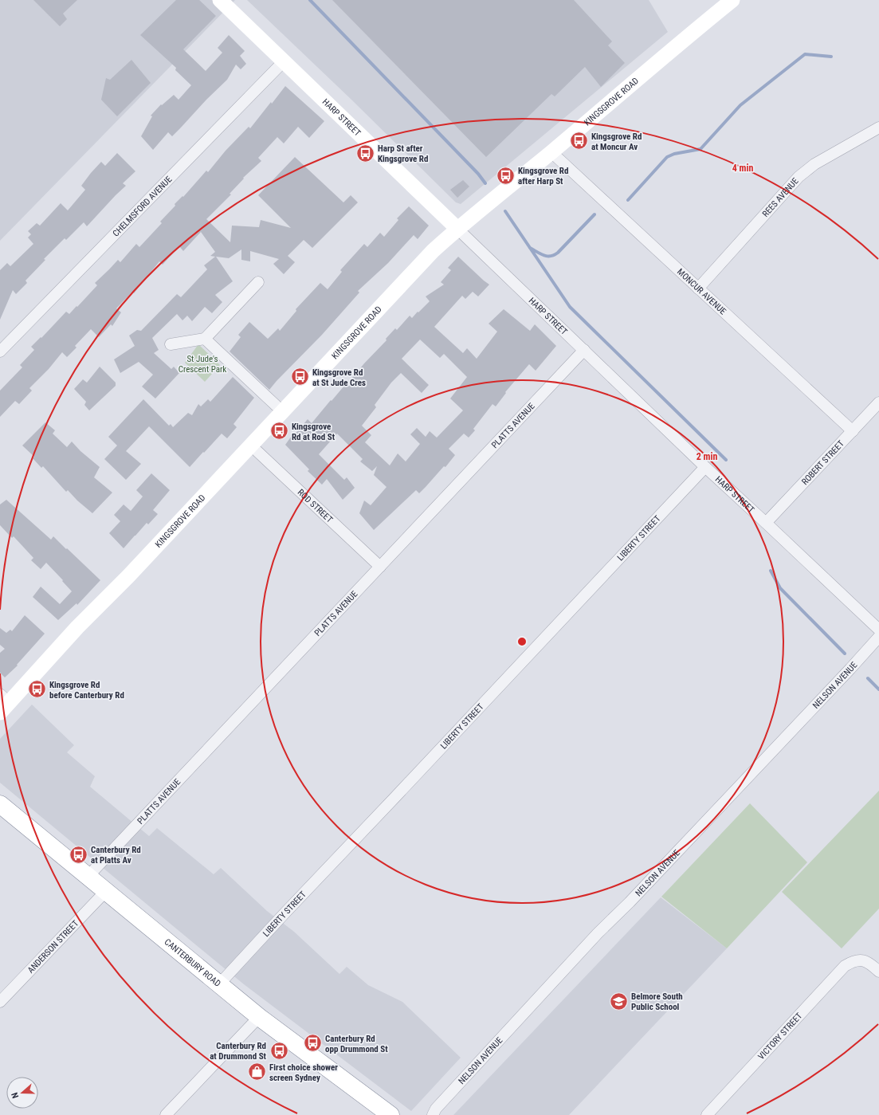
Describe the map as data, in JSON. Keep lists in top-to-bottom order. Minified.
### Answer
{"streets":{"highway":["CANTERBURY ROAD"],"main road":["KINGSGROVE ROAD","HARP STREET"],"street":["REES AVENUE","CHELMSFORD AVENUE","MONCUR AVENUE","PLATTS AVENUE","ROBERT STREET","ROD STREET","LIBERTY STREET","NELSON AVENUE","ANDERSON STREET","VICTORY STREET"]},"crossings":[["KINGSGROVE ROAD","HARP STREET"],["KINGSGROVE ROAD","MONCUR AVENUE"],["KINGSGROVE ROAD","ROD STREET"],["HARP STREET","CHELMSFORD AVENUE"],["HARP STREET","PLATTS AVENUE"],["HARP STREET","ROBERT STREET"],["HARP STREET","LIBERTY STREET"],["REES AVENUE","MONCUR AVENUE"],["MONCUR AVENUE","ROBERT STREET"],["PLATTS AVENUE","ROD STREET"],["PLATTS AVENUE","CANTERBURY ROAD"],["LIBERTY STREET","CANTERBURY ROAD"],["ANDERSON STREET","CANTERBURY ROAD"]],"parks":["St Jude's Crescent Park"],"places":{"bus stop":["Kingsgrove Rd at Moncur Av","Harp St after Kingsgrove Rd","Kingsgrove Rd after Harp St","Kingsgrove Rd at St Jude Cres","Kingsgrove Rd at Rod St","Kingsgrove Rd before Canterbury Rd","Canterbury Rd at Platts Av","Canterbury Rd opp Drummond St","Canterbury Rd at Drummond St"],"school or university":["Belmore South Public School"],"shop":["First choice shower screen Sydney"]},"north":"left","rings":["4 min","2 min"]}
